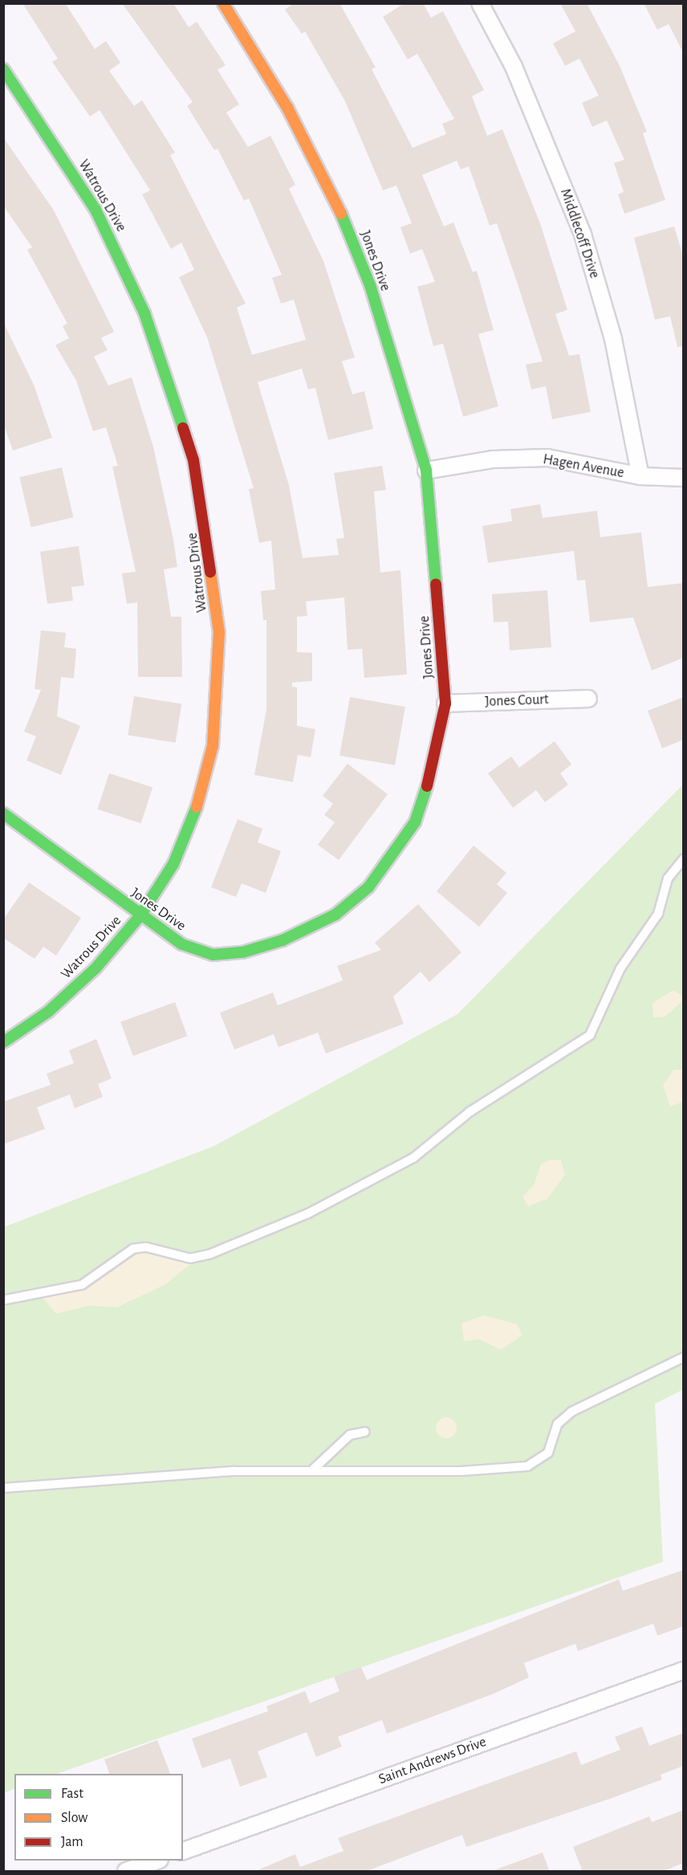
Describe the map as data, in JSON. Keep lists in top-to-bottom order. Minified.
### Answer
{"streets":{"street":["Watrous Drive","Middlecoff Drive","Jones Drive","Hagen Avenue","Jones Court","Saint Andrews Drive"]},"crossings":[["Watrous Drive","Jones Drive"],["Middlecoff Drive","Hagen Avenue"],["Jones Drive","Hagen Avenue"],["Jones Drive","Jones Court"]],"legend":["Fast","Slow","Jam"]}
